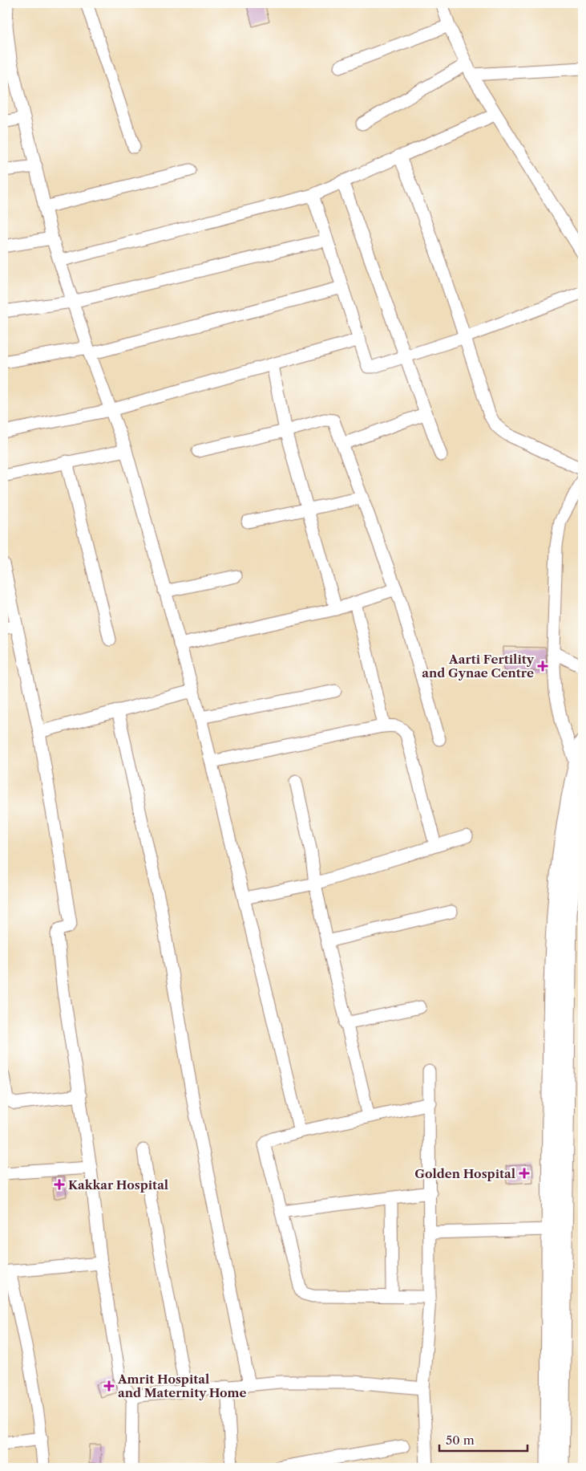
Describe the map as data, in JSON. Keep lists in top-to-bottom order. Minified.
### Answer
{"places":{"health":["Aarti Fertility and Gynae Centre","Golden Hospital","Kakkar Hospital","Amrit Hospital and Maternity Home"]},"scale_bar":"50 m"}
